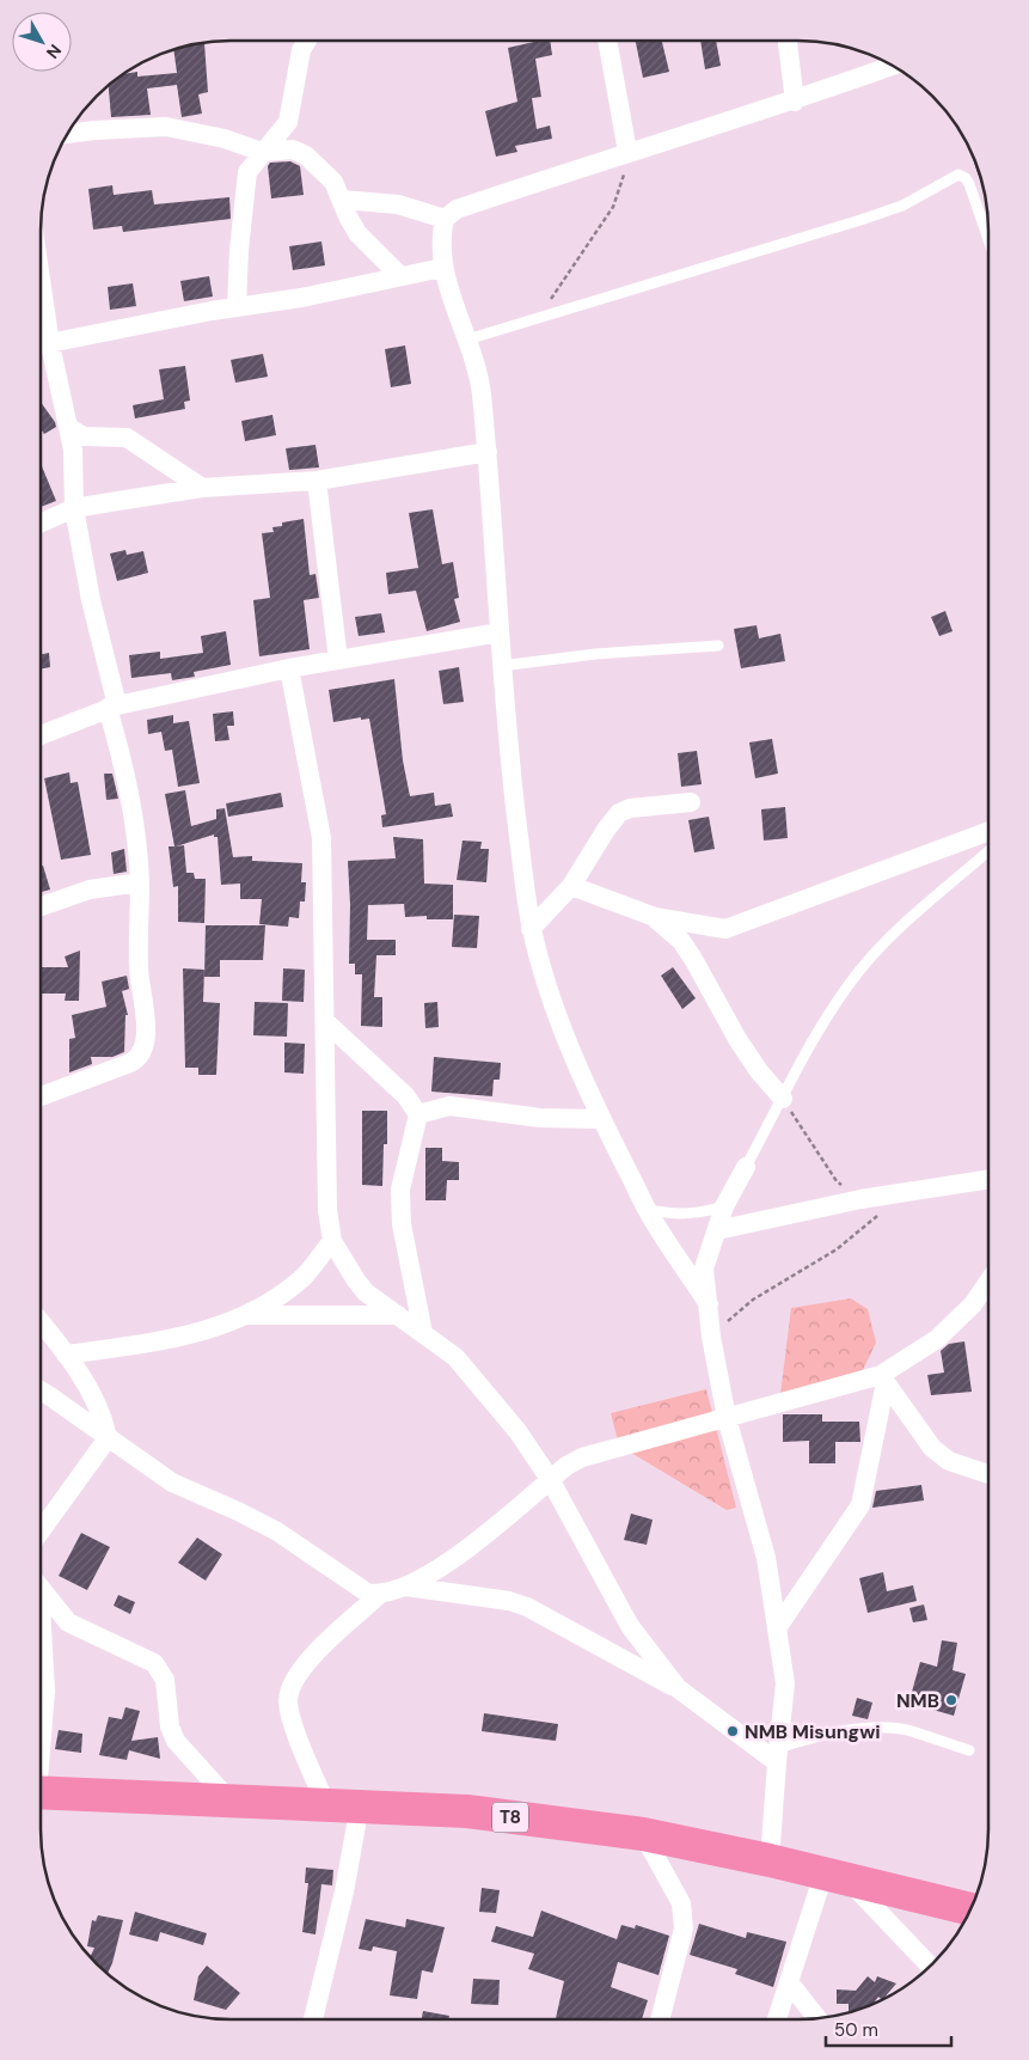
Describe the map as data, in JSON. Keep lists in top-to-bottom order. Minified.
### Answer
{"streets":{"highway":["T8"]},"places":["NMB","NMB Misungwi"],"scale_bar":"50 m","north":"bottom right"}
